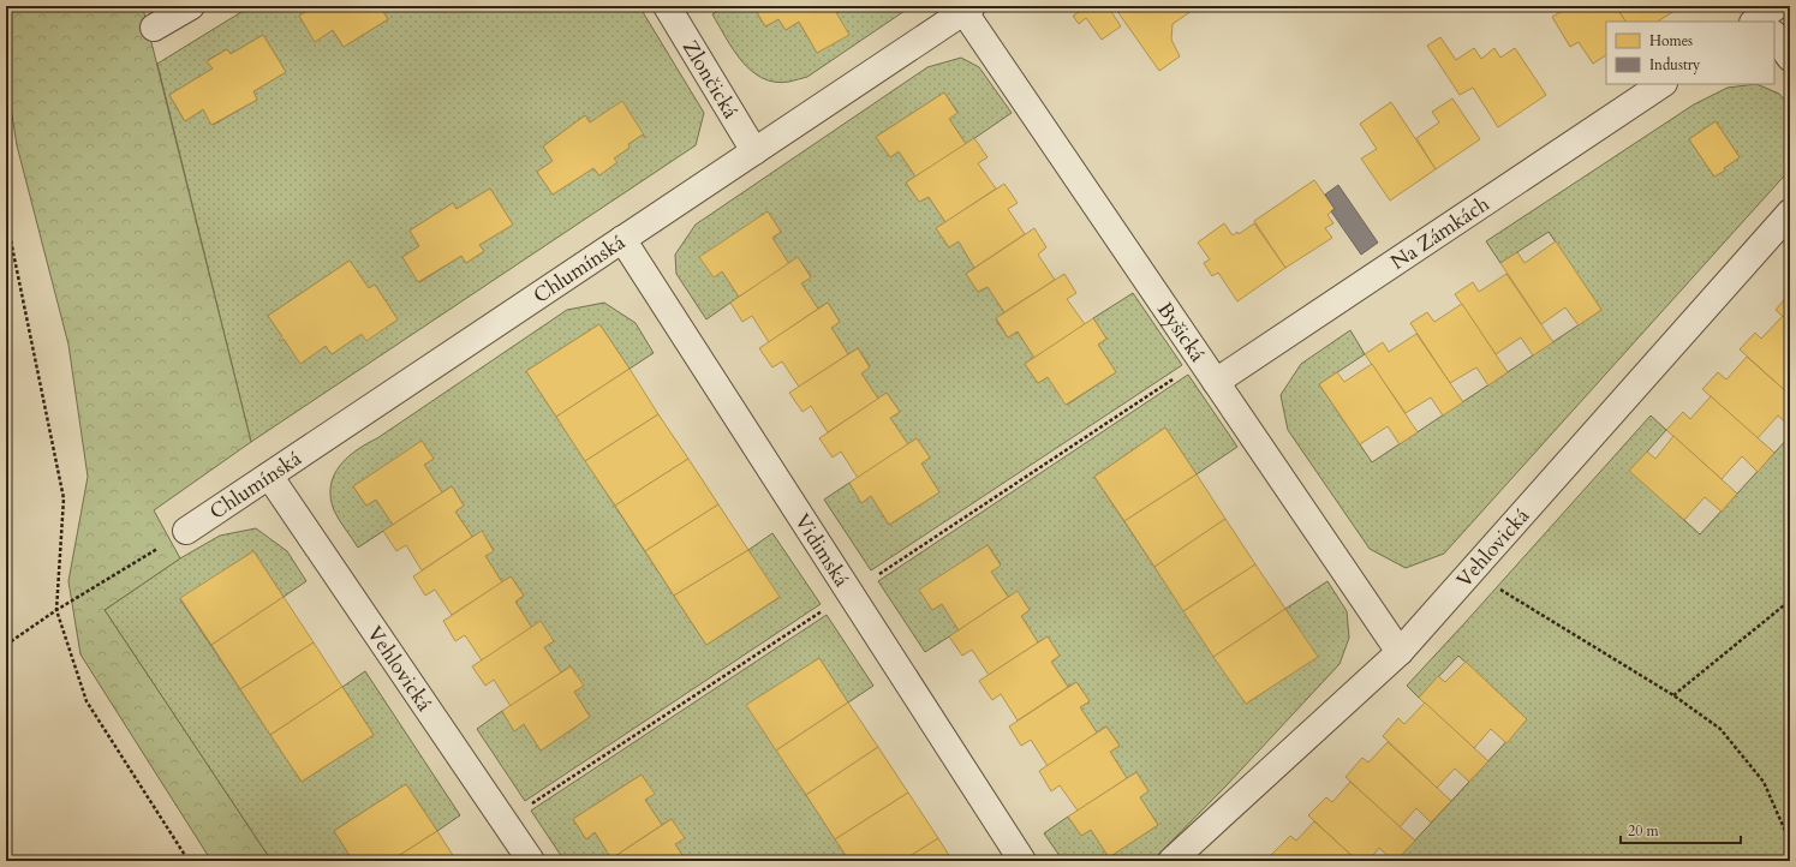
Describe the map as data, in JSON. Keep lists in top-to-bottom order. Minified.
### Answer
{"streets":{"street":["Zlončická","Na Zámkách","Chlumínská","Byšická","Vehlovická","Vidimská"]},"crossings":[["Zlončická","Chlumínská"],["Na Zámkách","Byšická"],["Chlumínská","Byšická"],["Chlumínská","Vehlovická"],["Chlumínská","Vidimská"],["Byšická","Vehlovická"]],"legend":["Homes","Industry"],"scale_bar":"20 m"}
